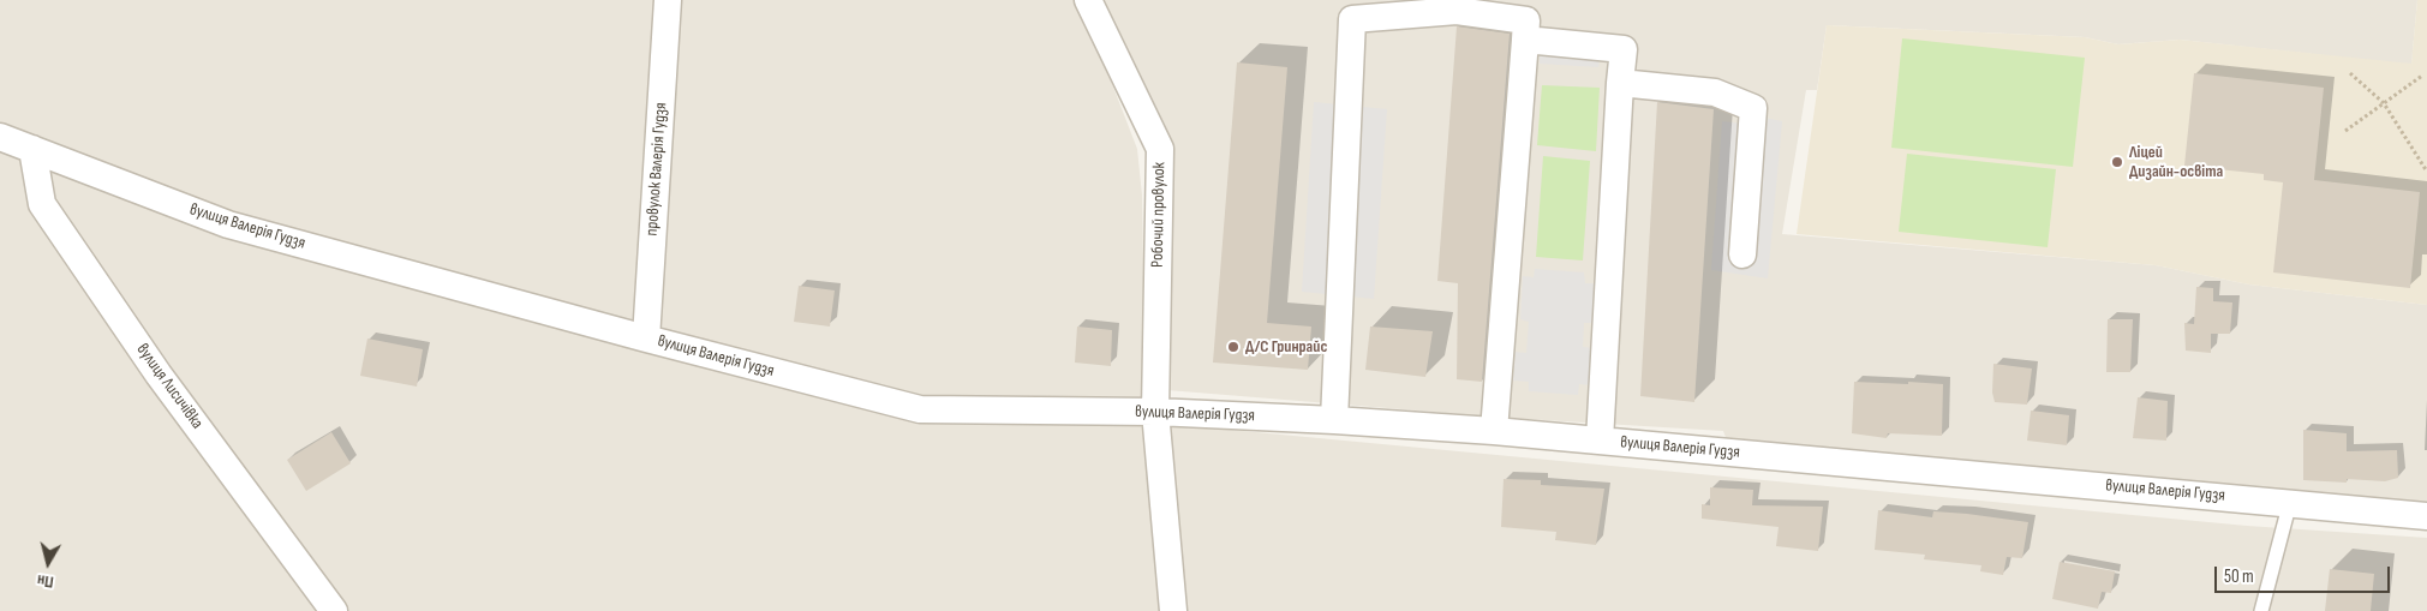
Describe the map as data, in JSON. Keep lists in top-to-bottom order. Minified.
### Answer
{"streets":{"street":["провулок Валерія Гудзя","Робочий провулок","вулиця Валерія Гудзя","вулиця Лисичівка"]},"crossings":[["провулок Валерія Гудзя","вулиця Валерія Гудзя"],["Робочий провулок","вулиця Валерія Гудзя"],["вулиця Валерія Гудзя","вулиця Лисичівка"]],"places":["Ліцей Дизайн-освіта","Д/С Гринрайс"],"scale_bar":"50 m","north":"bottom"}
